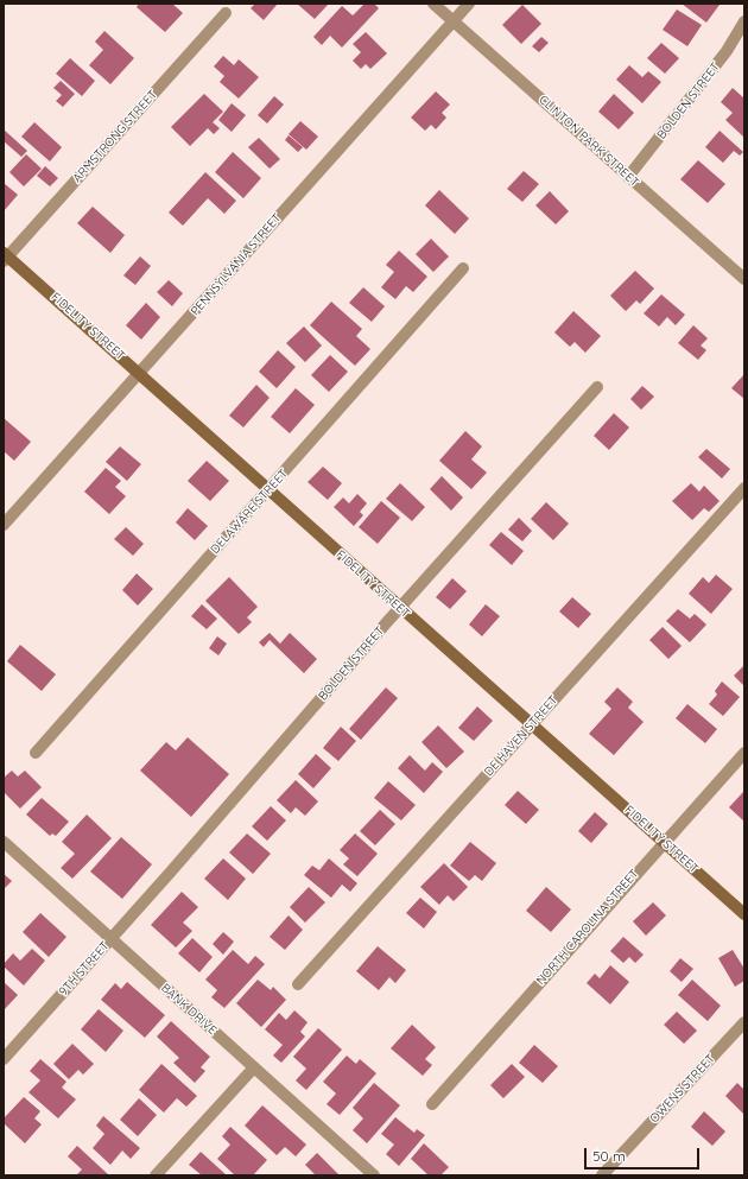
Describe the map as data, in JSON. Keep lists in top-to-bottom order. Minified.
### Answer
{"streets":{"main road":["FIDELITY STREET"],"street":["BOLDEN STREET","ARMSTRONG STREET","CLINTON PARK STREET","PENNSYLVANIA STREET","DELAWARE STREET","DE HAVEN STREET","NORTH CAROLINA STREET","9TH STREET","BANK DRIVE","OWENS STREET"]},"crossings":[["BOLDEN STREET","CLINTON PARK STREET"],["BOLDEN STREET","FIDELITY STREET"],["BOLDEN STREET","9TH STREET"],["ARMSTRONG STREET","FIDELITY STREET"],["CLINTON PARK STREET","PENNSYLVANIA STREET"],["PENNSYLVANIA STREET","FIDELITY STREET"],["FIDELITY STREET","DELAWARE STREET"],["FIDELITY STREET","DE HAVEN STREET"],["FIDELITY STREET","NORTH CAROLINA STREET"],["9TH STREET","BANK DRIVE"]],"scale_bar":"50 m"}
